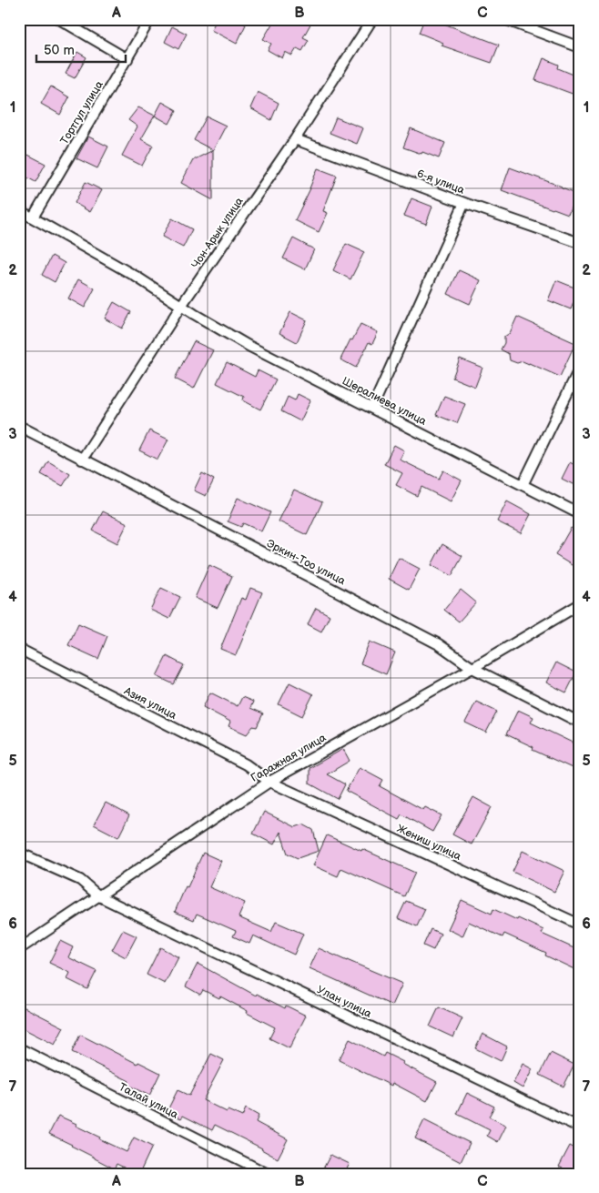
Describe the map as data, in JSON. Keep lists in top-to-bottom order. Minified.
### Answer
{"streets":{"street":["Тортгул улица","6-я улица","Чон-Арык улица","Шералиева улица","Эркин-Тоо улица","Азия улица","Гаражная улица","Жениш улица","Улан улица","Талай улица"]},"crossings":[["Тортгул улица","Шералиева улица"],["6-я улица","Чон-Арык улица"],["Чон-Арык улица","Шералиева улица"],["Чон-Арык улица","Эркин-Тоо улица"],["Эркин-Тоо улица","Гаражная улица"],["Азия улица","Гаражная улица"],["Азия улица","Жениш улица"],["Гаражная улица","Жениш улица"],["Гаражная улица","Улан улица"]],"scale_bar":"50 m","grid":{"columns":["A","B","C"],"rows":["1","2","3","4","5","6","7"]}}
